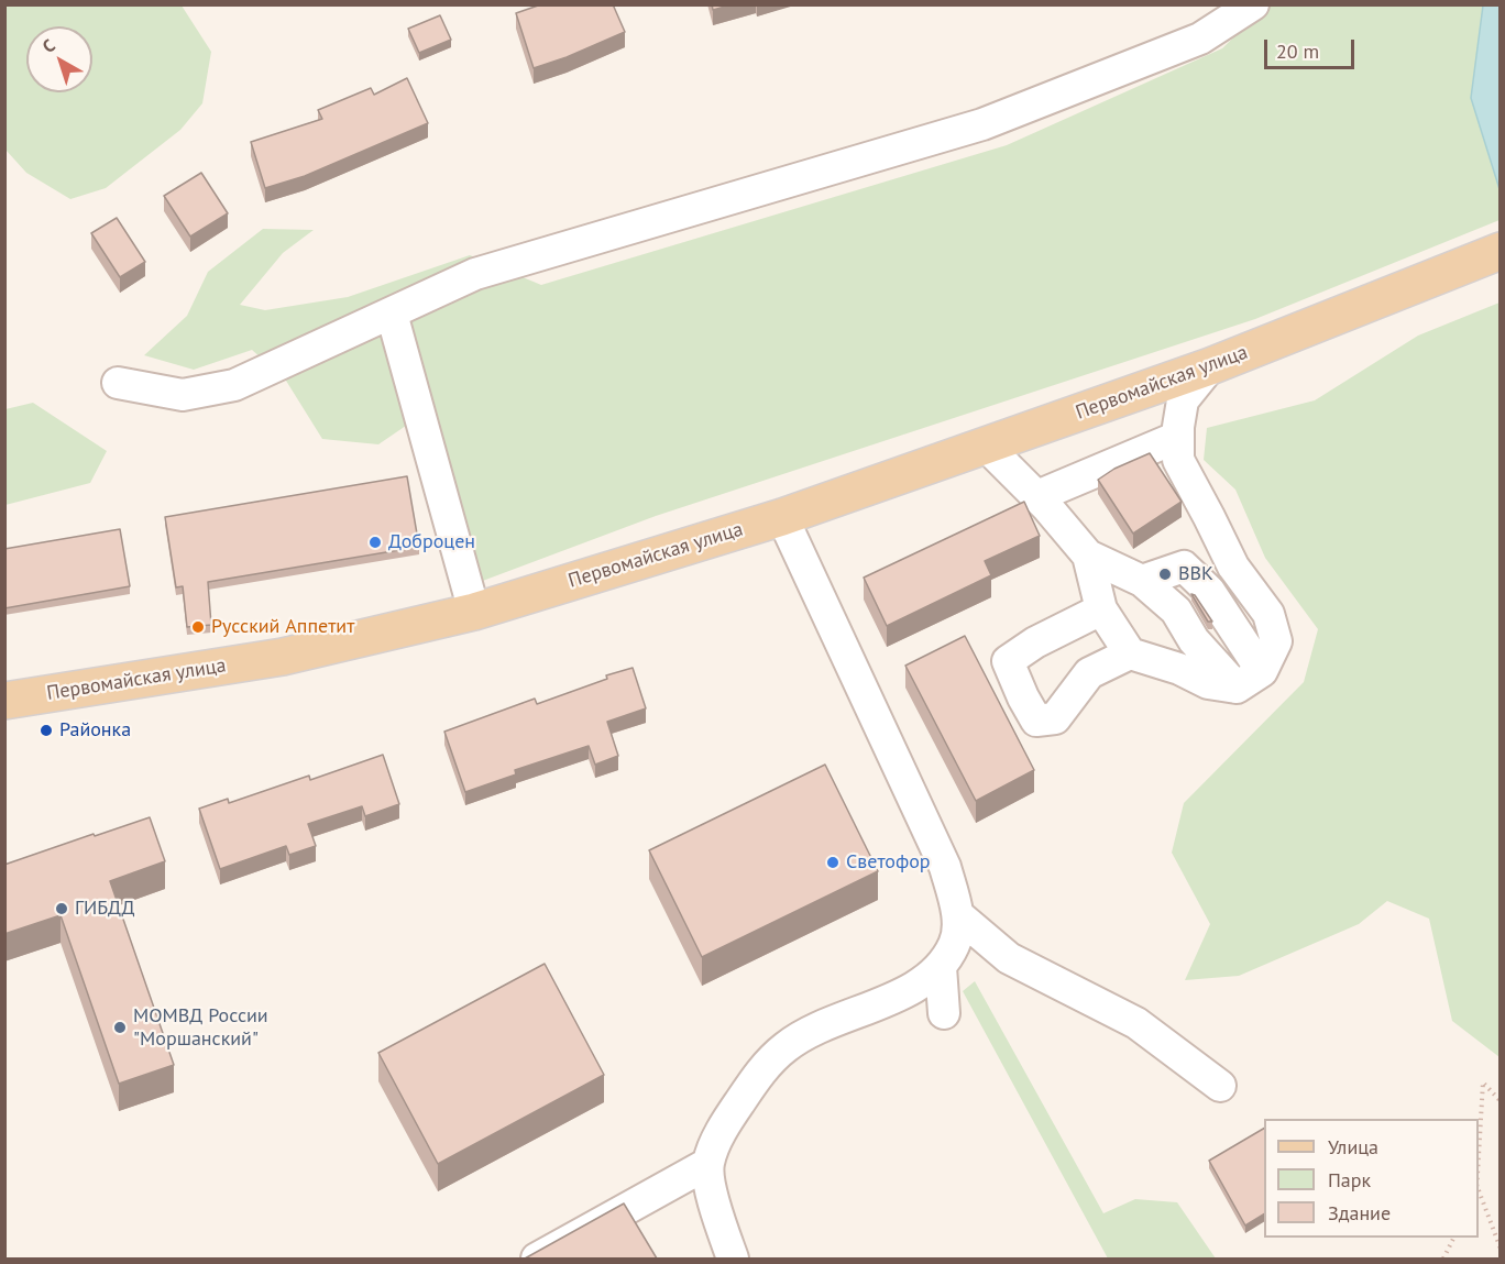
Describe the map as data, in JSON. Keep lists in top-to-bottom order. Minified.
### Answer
{"streets":{"main road":["Первомайская улица"]},"places":["Доброцен","ВВК","Русский Аппетит","Районка","Светофор","ГИБДД","МОМВД России \"Моршанский\""],"legend":["Улица","Парк","Здание"],"scale_bar":"20 m","north":"top left"}
